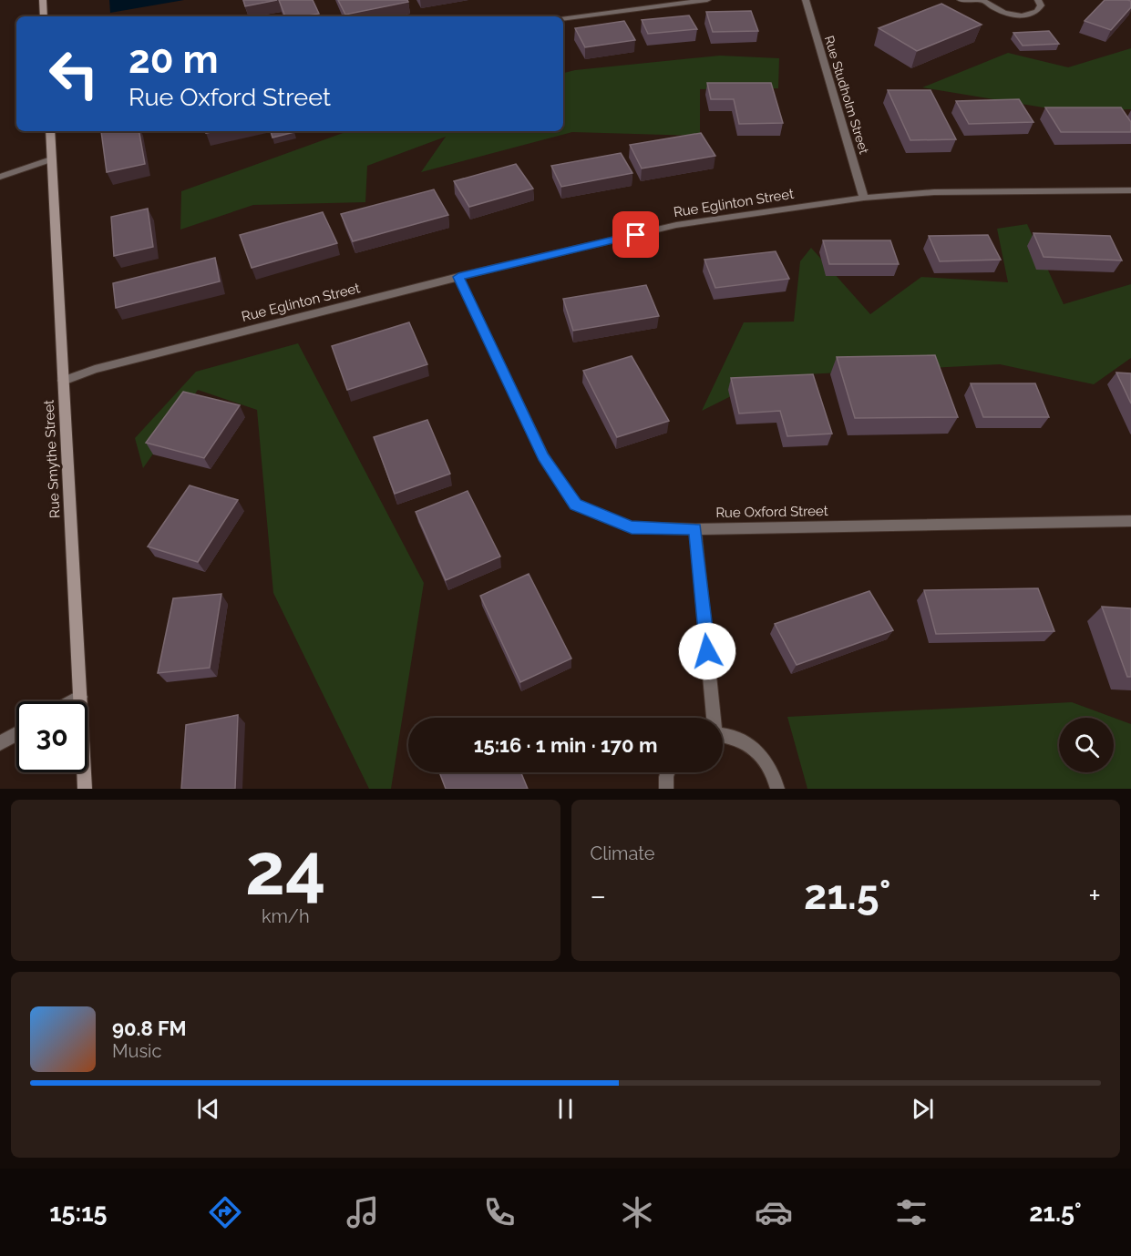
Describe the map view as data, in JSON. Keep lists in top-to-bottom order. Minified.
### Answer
{"streets":{"main road":["Rue Smythe Street"],"street":["Rue Studholm Street","Rue Eglinton Street","Rue Oxford Street"]},"crossings":[["Rue Studholm Street","Rue Eglinton Street"],["Rue Eglinton Street","Rue Smythe Street"],["Rue Eglinton Street","Rue Oxford Street"]],"page":{"turn":["20 m","Rue Oxford Street"],"limit":"30","trip":"15:16 · 1 min · 170 m","tile":[["24","km/h"],"Climate"],"heat":["−","21.5°","+"],"song":["90.8 FM","Music"],"tabs":["15:15","21.5°"]}}
